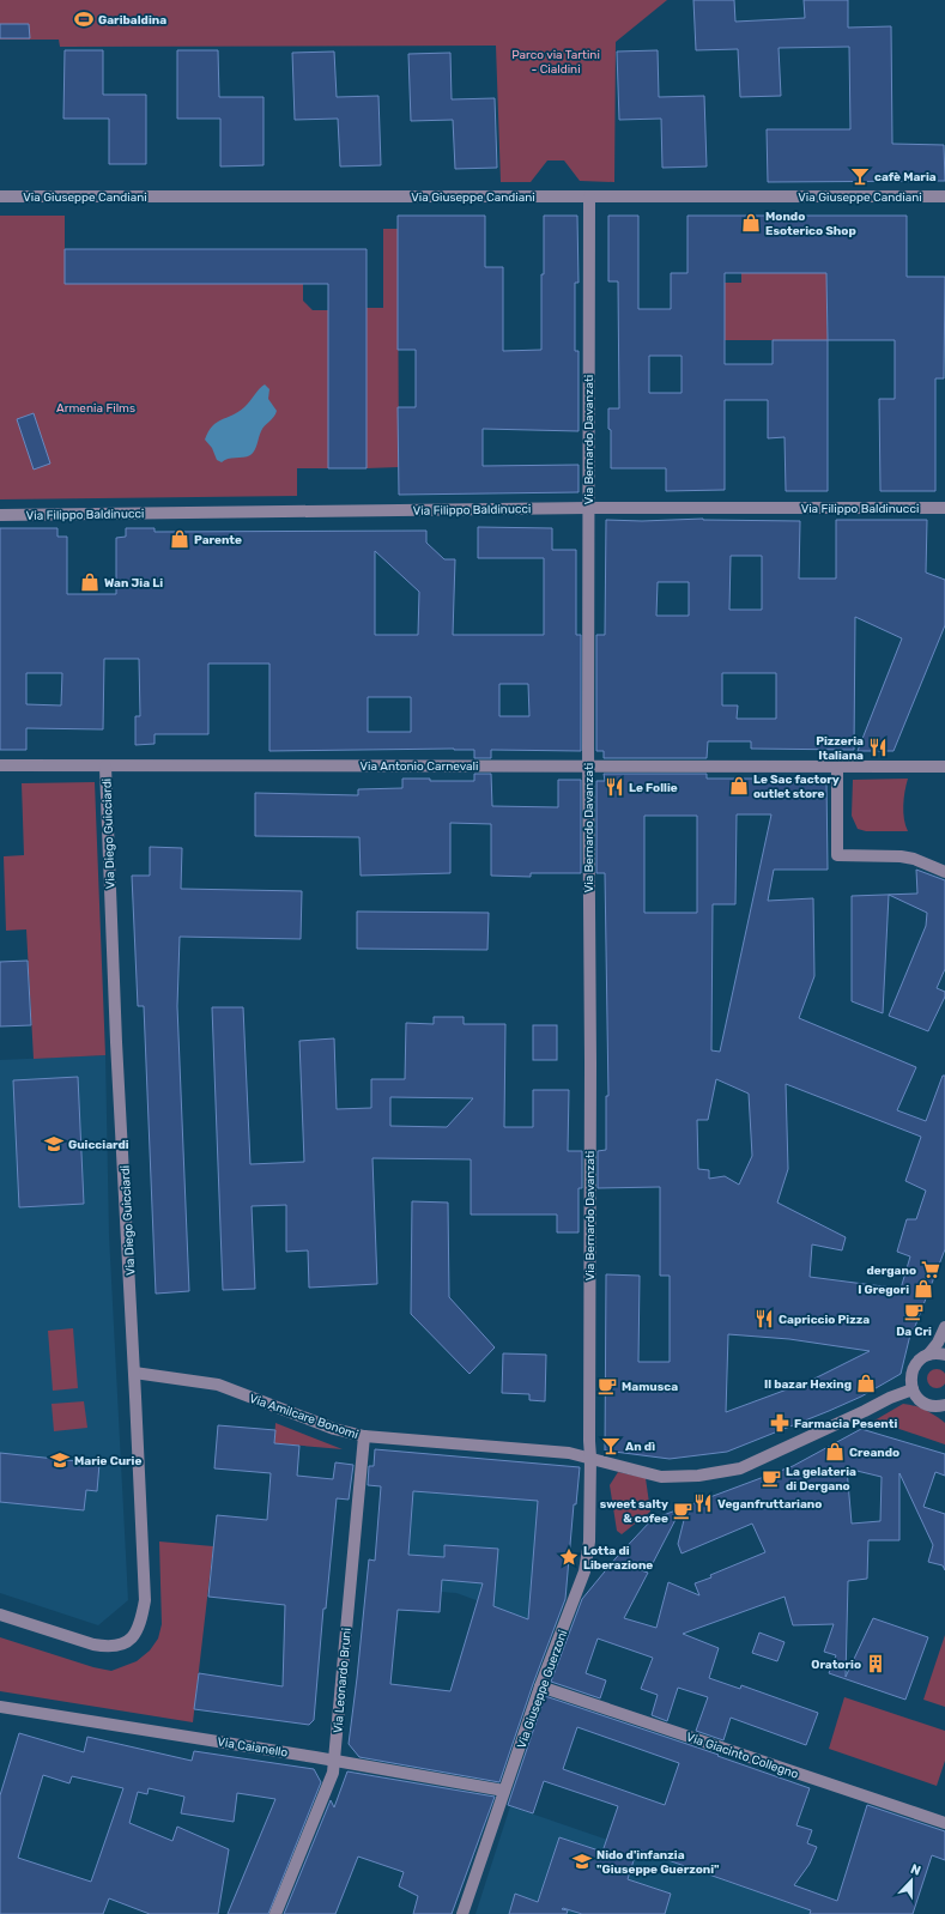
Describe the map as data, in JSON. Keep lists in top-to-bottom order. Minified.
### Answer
{"streets":{"street":["Via Giuseppe Candiani","Via Bernardo Davanzati","Via Filippo Baldinucci","Via Antonio Carnevali","Via Diego Guicciardi","Via Amilcare Bonomi","Via Leonardo Bruni","Via Giuseppe Guerzoni","Via Caianello","Via Giacinto Collegno"]},"crossings":[["Via Giuseppe Candiani","Via Bernardo Davanzati"],["Via Bernardo Davanzati","Via Filippo Baldinucci"],["Via Bernardo Davanzati","Via Antonio Carnevali"],["Via Bernardo Davanzati","Via Amilcare Bonomi"],["Via Bernardo Davanzati","Via Giuseppe Guerzoni"],["Via Antonio Carnevali","Via Diego Guicciardi"],["Via Diego Guicciardi","Via Amilcare Bonomi"],["Via Amilcare Bonomi","Via Leonardo Bruni"],["Via Amilcare Bonomi","Via Giuseppe Guerzoni"],["Via Leonardo Bruni","Via Caianello"],["Via Giuseppe Guerzoni","Via Caianello"],["Via Giuseppe Guerzoni","Via Giacinto Collegno"]],"parks":["Parco via Tartini - Cialdini","Armenia Films"],"places":{"sports":["Garibaldina"],"bar":["cafè Maria","An dì"],"shop":["Mondo Esoterico Shop","Parente","Wan Jia Li","Le Sac factory outlet store","I Gregori","Il bazar Hexing","Creando"],"restaurant":["Pizzeria Italiana","Le Follie","Capriccio Pizza","Veganfruttariano"],"school or university":["Guicciardi","Marie Curie","Nido d'infanzia \"Giuseppe Guerzoni\""],"supermarket":["dergano"],"cafe":["Da Cri","Mamusca","La gelateria di Dergano","sweet salty & cofee"],"pharmacy":["Farmacia Pesenti"],"place":["Lotta di Liberazione"],"building":["Oratorio"]},"north":"top"}
